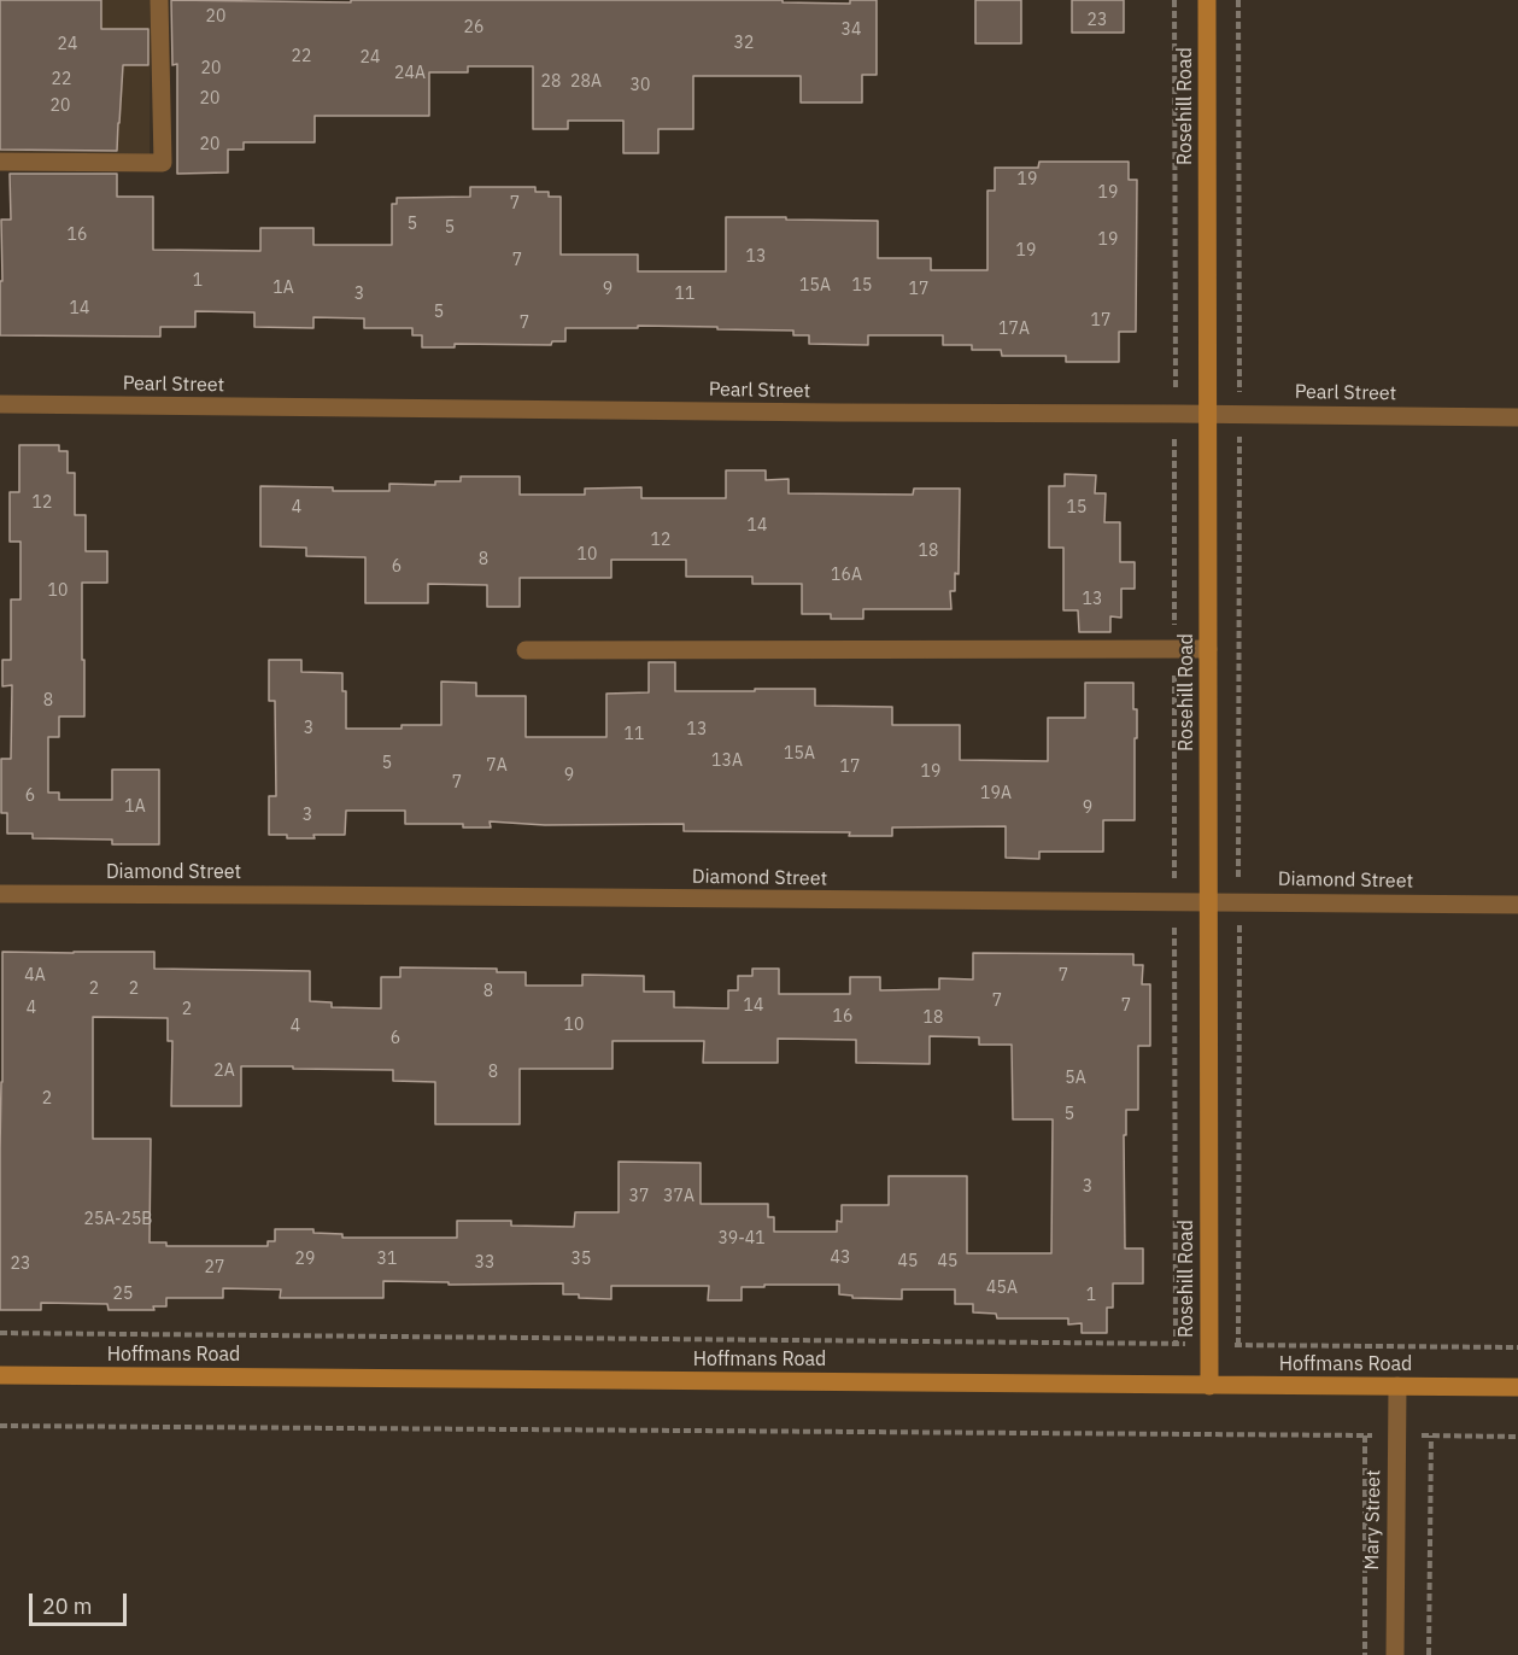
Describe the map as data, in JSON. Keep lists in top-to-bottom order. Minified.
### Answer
{"streets":{"main road":["Rosehill Road","Hoffmans Road"],"street":["Pearl Street","Diamond Street","Mary Street"]},"crossings":[["Rosehill Road","Pearl Street"],["Rosehill Road","Diamond Street"],["Rosehill Road","Hoffmans Road"],["Hoffmans Road","Mary Street"]],"house_numbers":["20","23","26","34","32","24","22","24","20","24A","22","28","28A","30","20","20","20","19","19","7","5","5","16","19","19","13","7","1","15A","15","1A","9","17","3","11","14","5","17","7","17A","12","4","15","14","12","18","10","8","6","16A","10","13","8","3","13","11","15A","13A","5","7A","17","19","9","7","19A","6","1A","9","3","4A","7","2","2","8","7","14","7","4","2","16","18","10","4","6","2A","8","5A","2","5","3","37","37A","25A-25B","39-41","43","29","31","35","45","45","33","23","27","45A","25","1"],"scale_bar":"20 m"}
